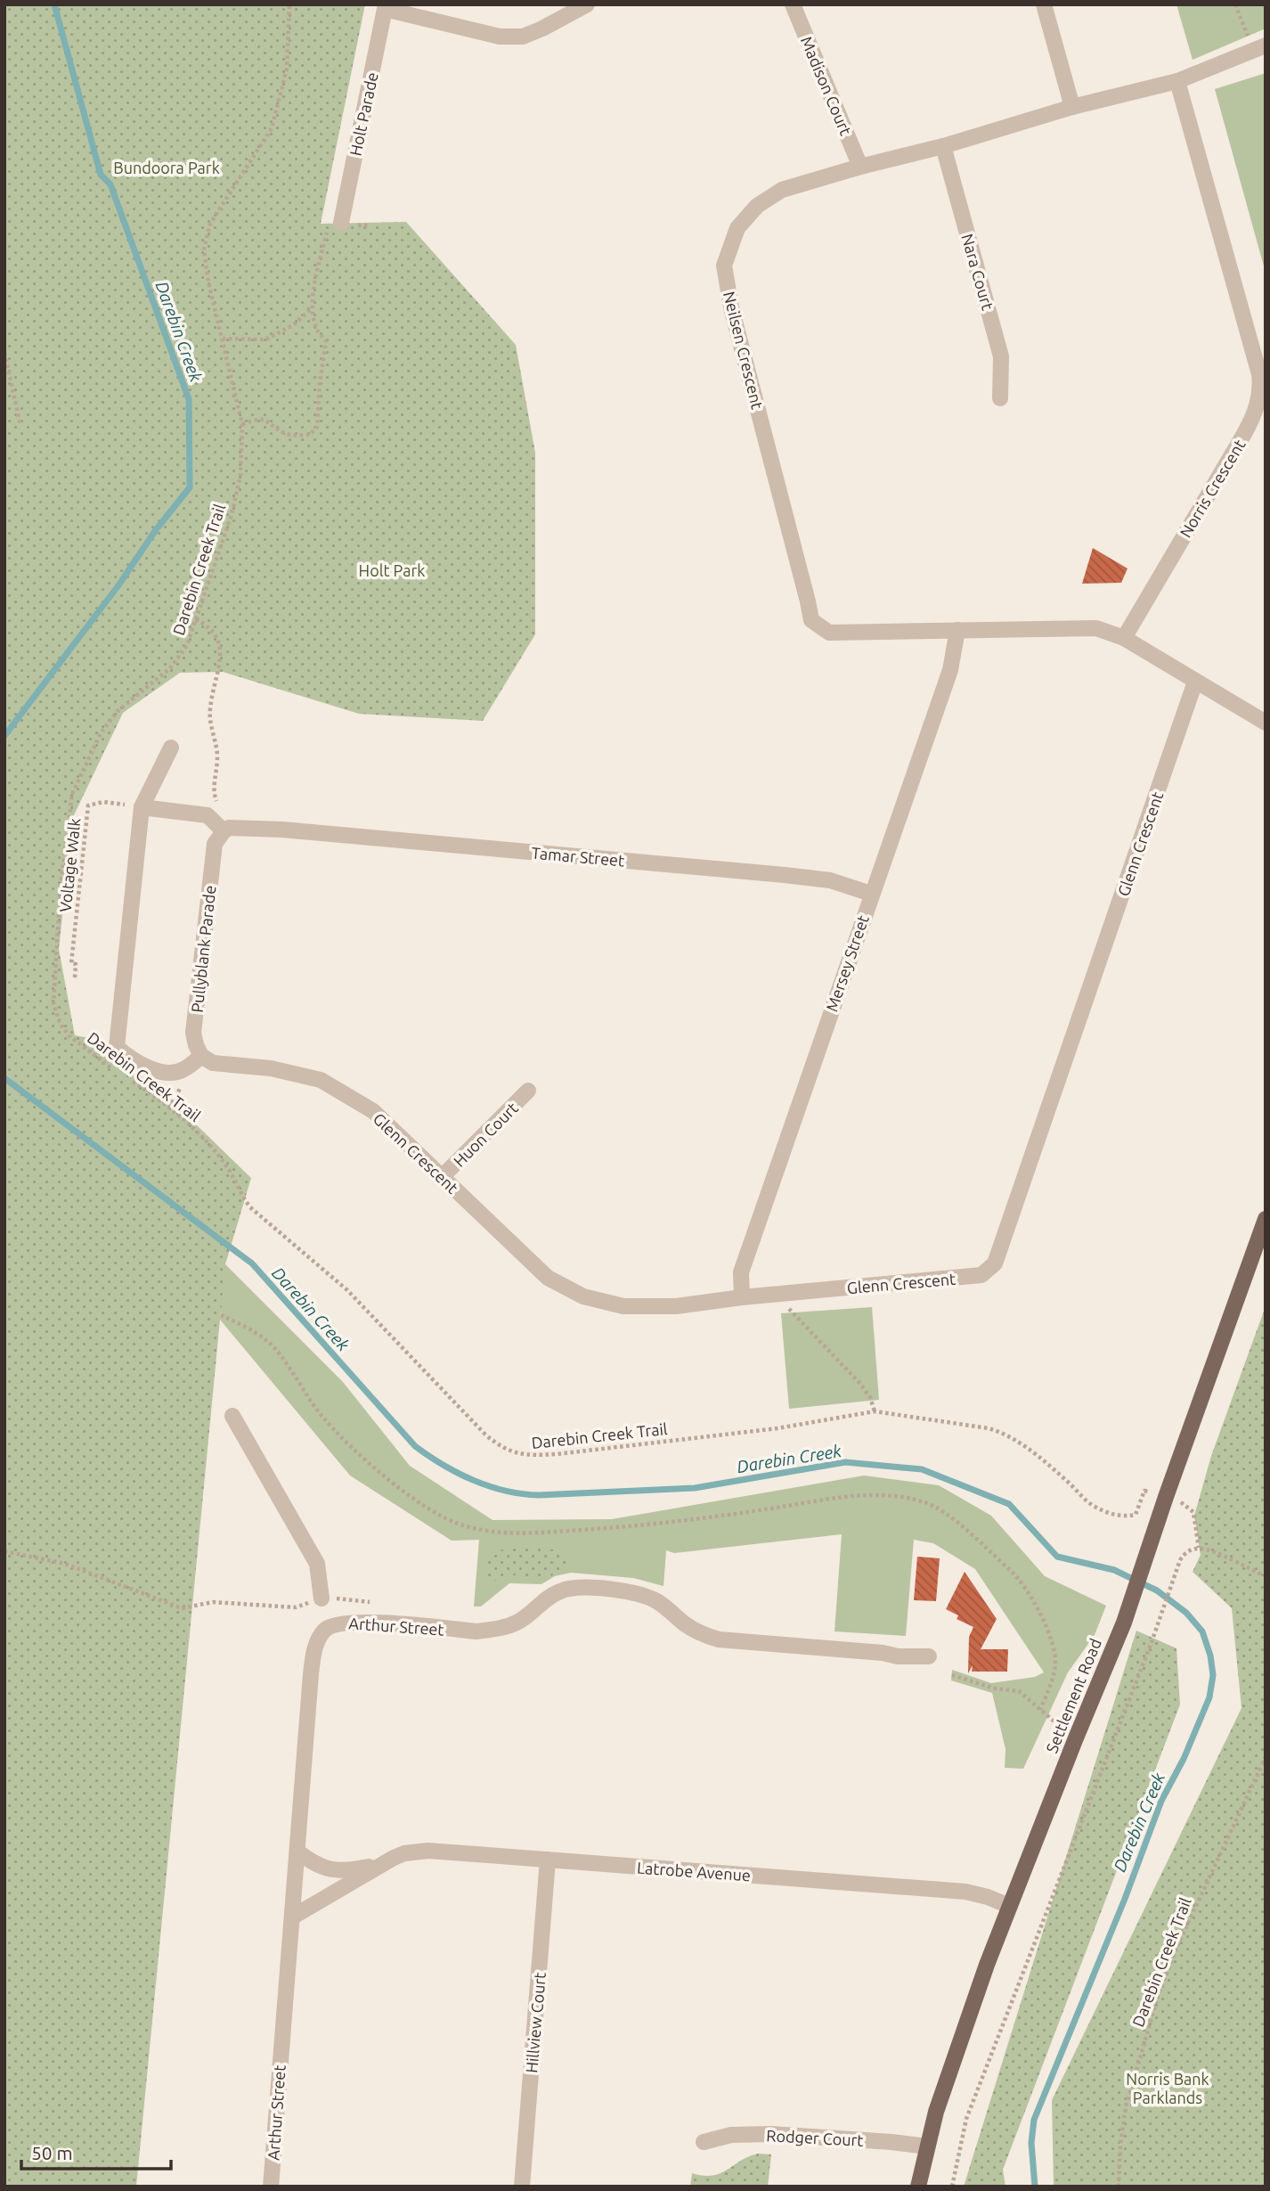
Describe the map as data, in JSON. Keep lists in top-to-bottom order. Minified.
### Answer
{"streets":{"main road":["Settlement Road"],"street":["Madison Court","Holt Parade","Nara Court","Neilsen Crescent","Norris Crescent","Glenn Crescent","Tamar Street","Pullyblank Parade","Mersey Street","Huon Court","Arthur Street","Latrobe Avenue","Hillview Court","Rodger Court"],"path":["Darebin Creek Trail","Voltage Walk"]},"crossings":[["Madison Court","Neilsen Crescent"],["Nara Court","Neilsen Crescent"],["Neilsen Crescent","Norris Crescent"],["Neilsen Crescent","Mersey Street"],["Darebin Creek Trail","Settlement Road"],["Glenn Crescent","Pullyblank Parade"],["Glenn Crescent","Mersey Street"],["Glenn Crescent","Huon Court"],["Tamar Street","Pullyblank Parade"],["Tamar Street","Mersey Street"],["Arthur Street","Latrobe Avenue"],["Settlement Road","Latrobe Avenue"],["Settlement Road","Rodger Court"],["Latrobe Avenue","Hillview Court"]],"water":["Darebin Creek"],"parks":["Bundoora Park","Holt Park","Norris Bank Parklands"],"scale_bar":"50 m"}
